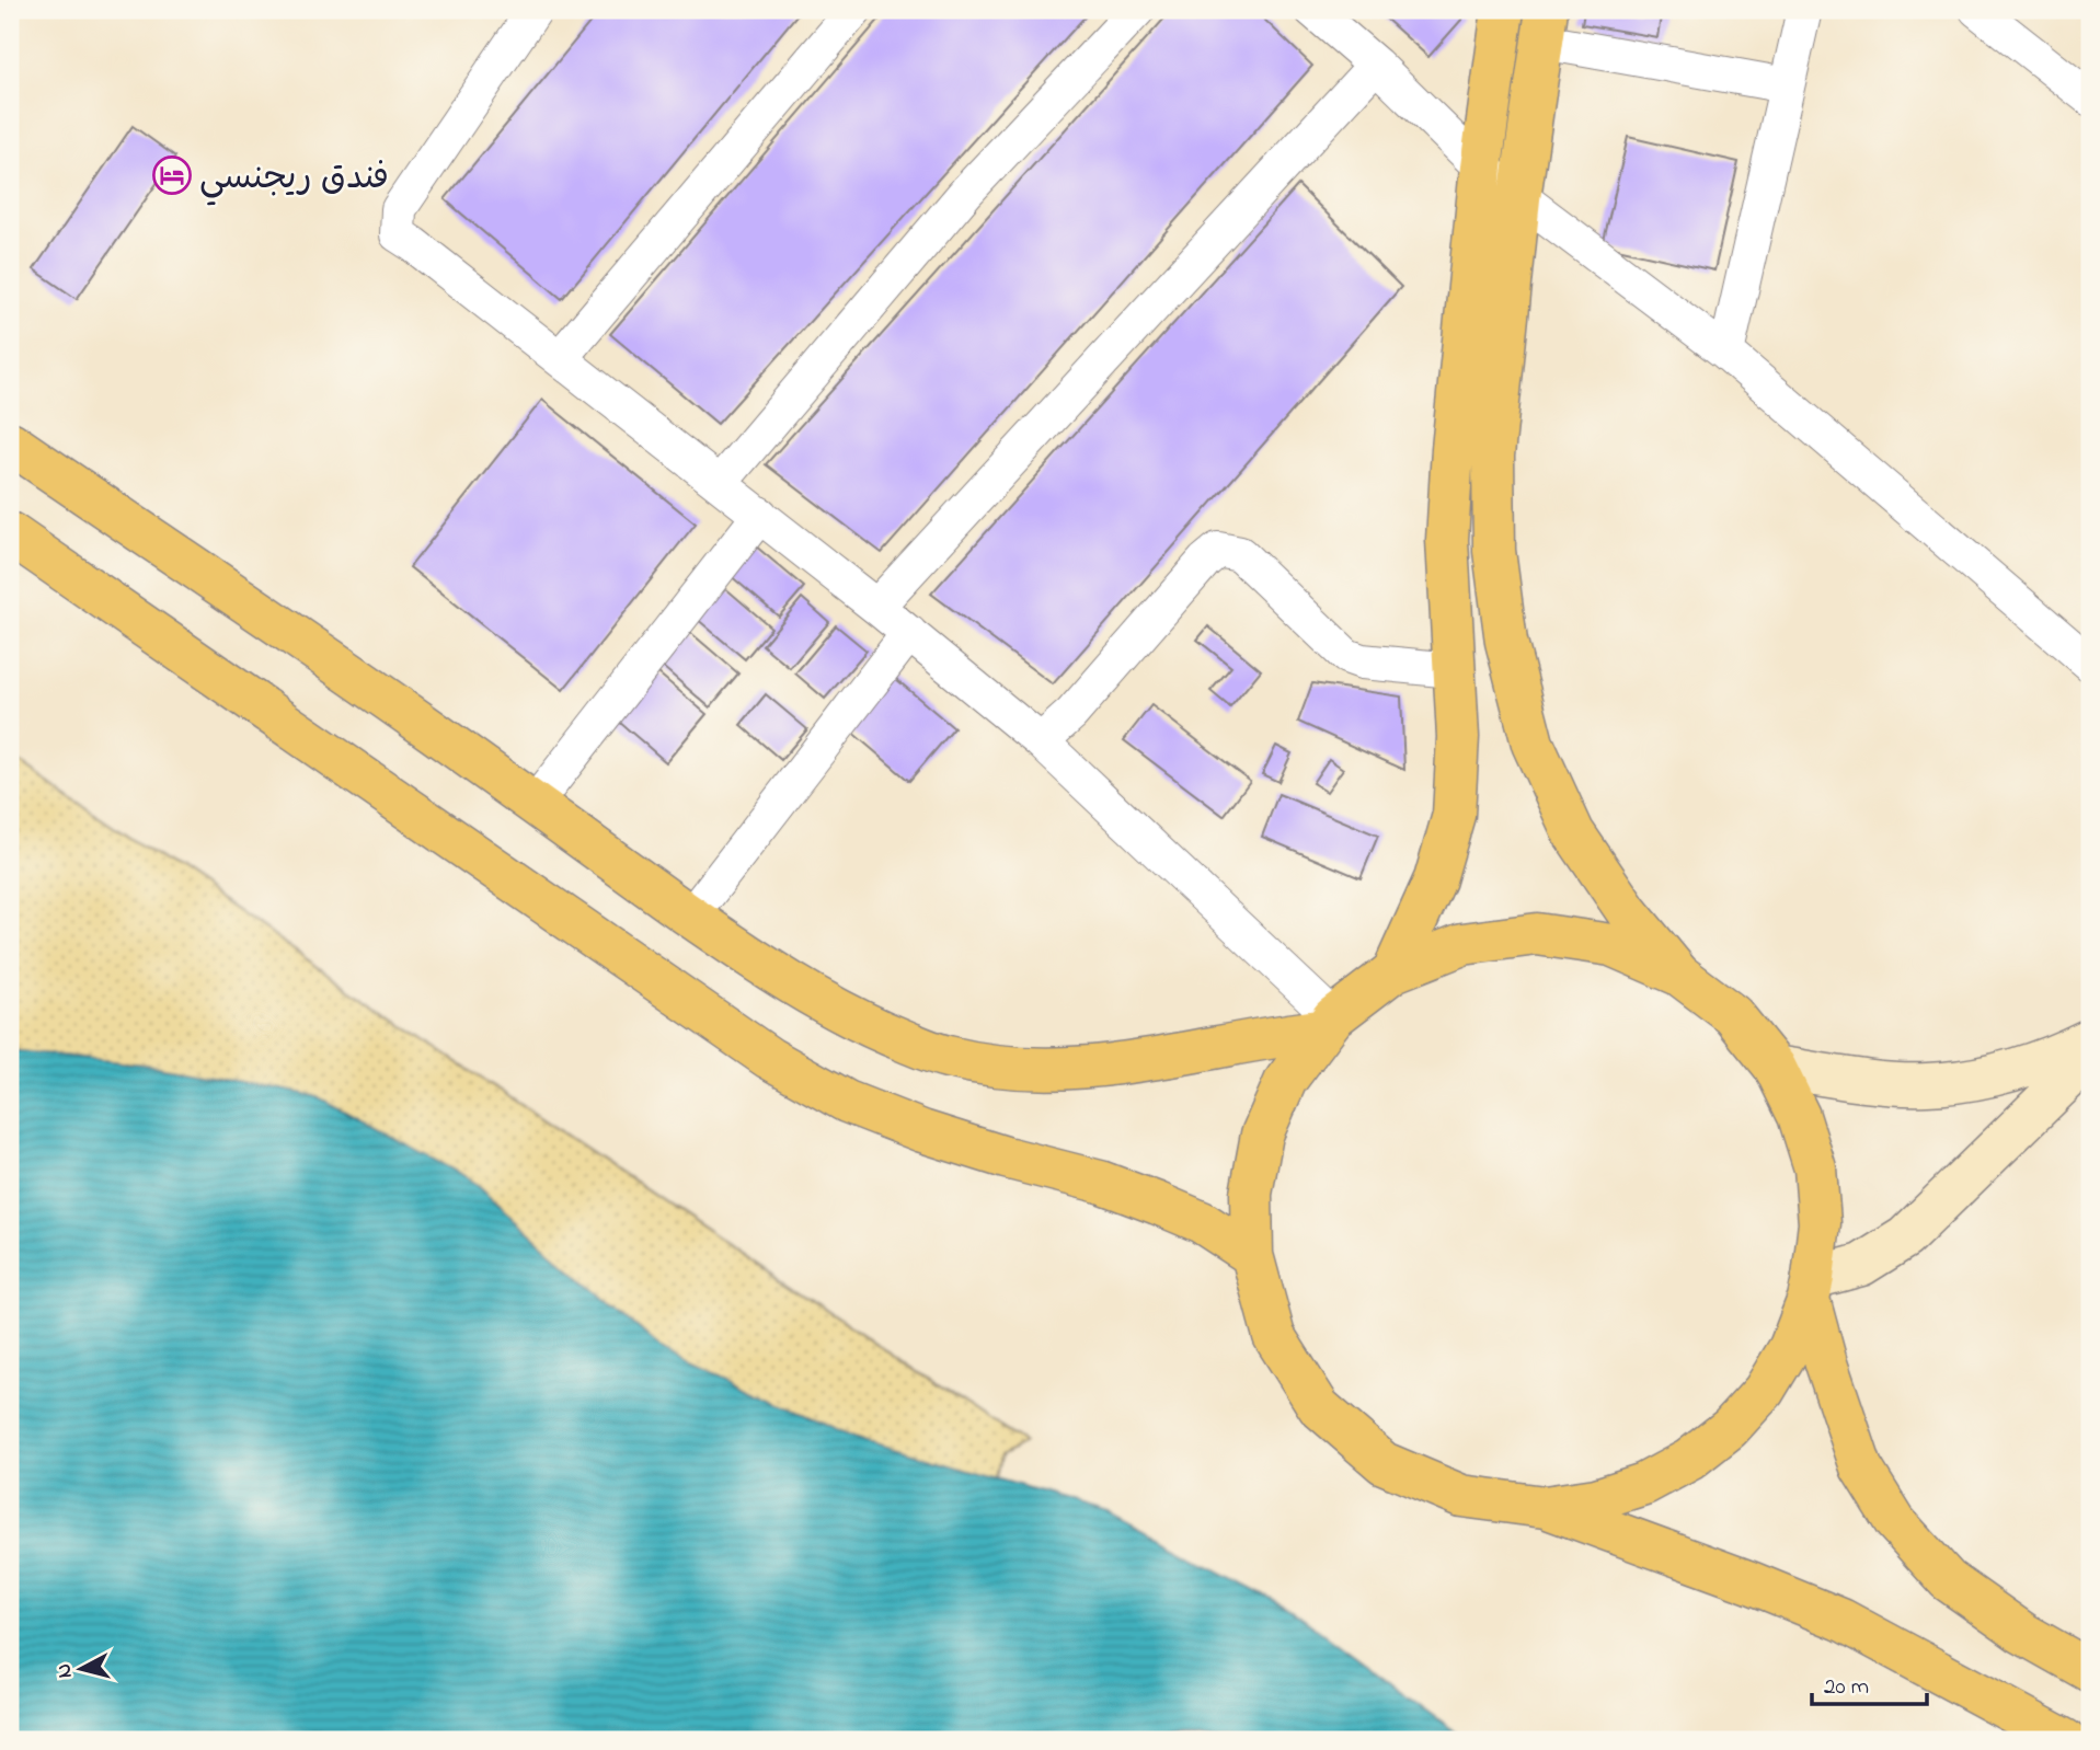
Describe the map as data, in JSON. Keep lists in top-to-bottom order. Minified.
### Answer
{"places":{"hotel":["فندق ريجنسي"]},"scale_bar":"20 m","north":"left"}
